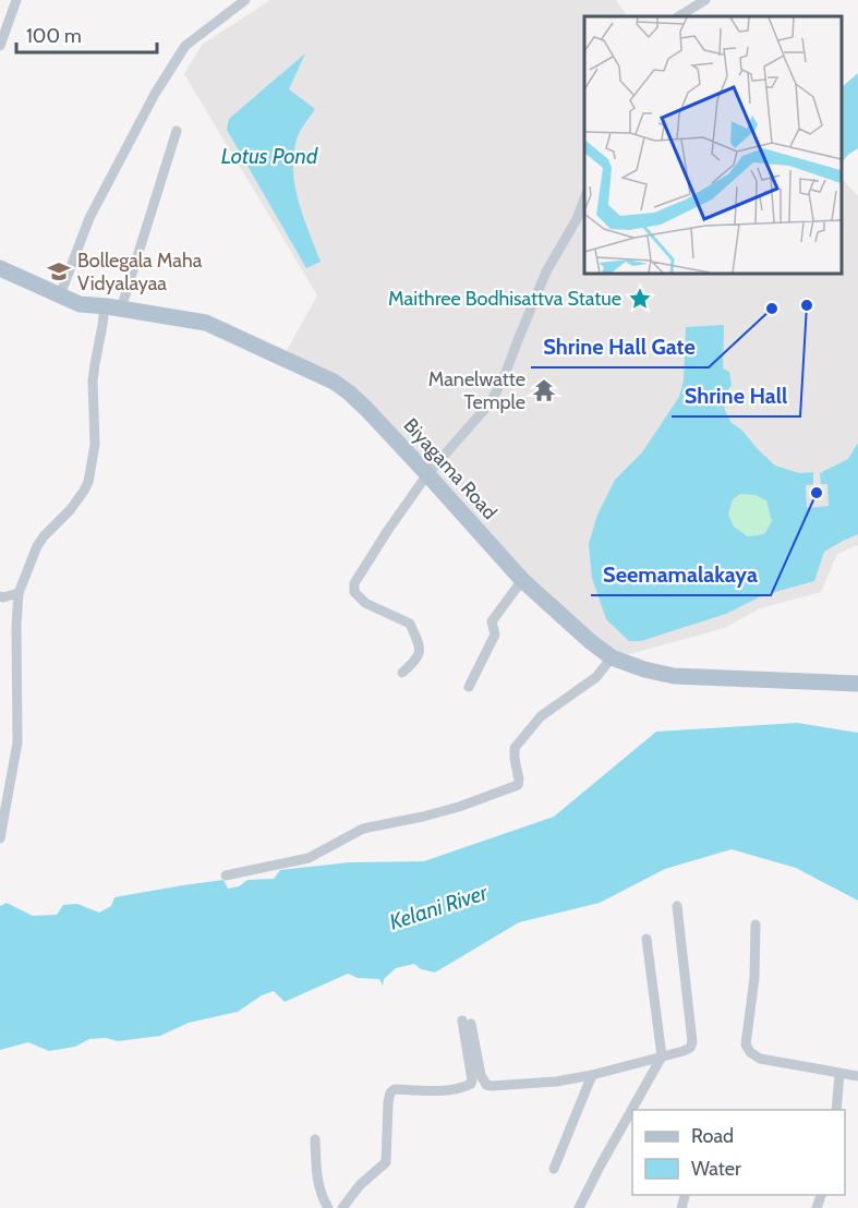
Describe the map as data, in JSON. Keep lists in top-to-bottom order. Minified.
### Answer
{"streets":{"main road":["Biyagama Road"]},"water":["Lotus Pond","Kelani River"],"places":{"school or university":["Bollegala Maha Vidyalayaa"],"place":["Maithree Bodhisattva Statue"],"other":["Shrine Hall","Shrine Hall Gate","Seemamalakaya"],"temple":["Manelwatte Temple"]},"legend":["Road","Water"],"scale_bar":"100 m"}
